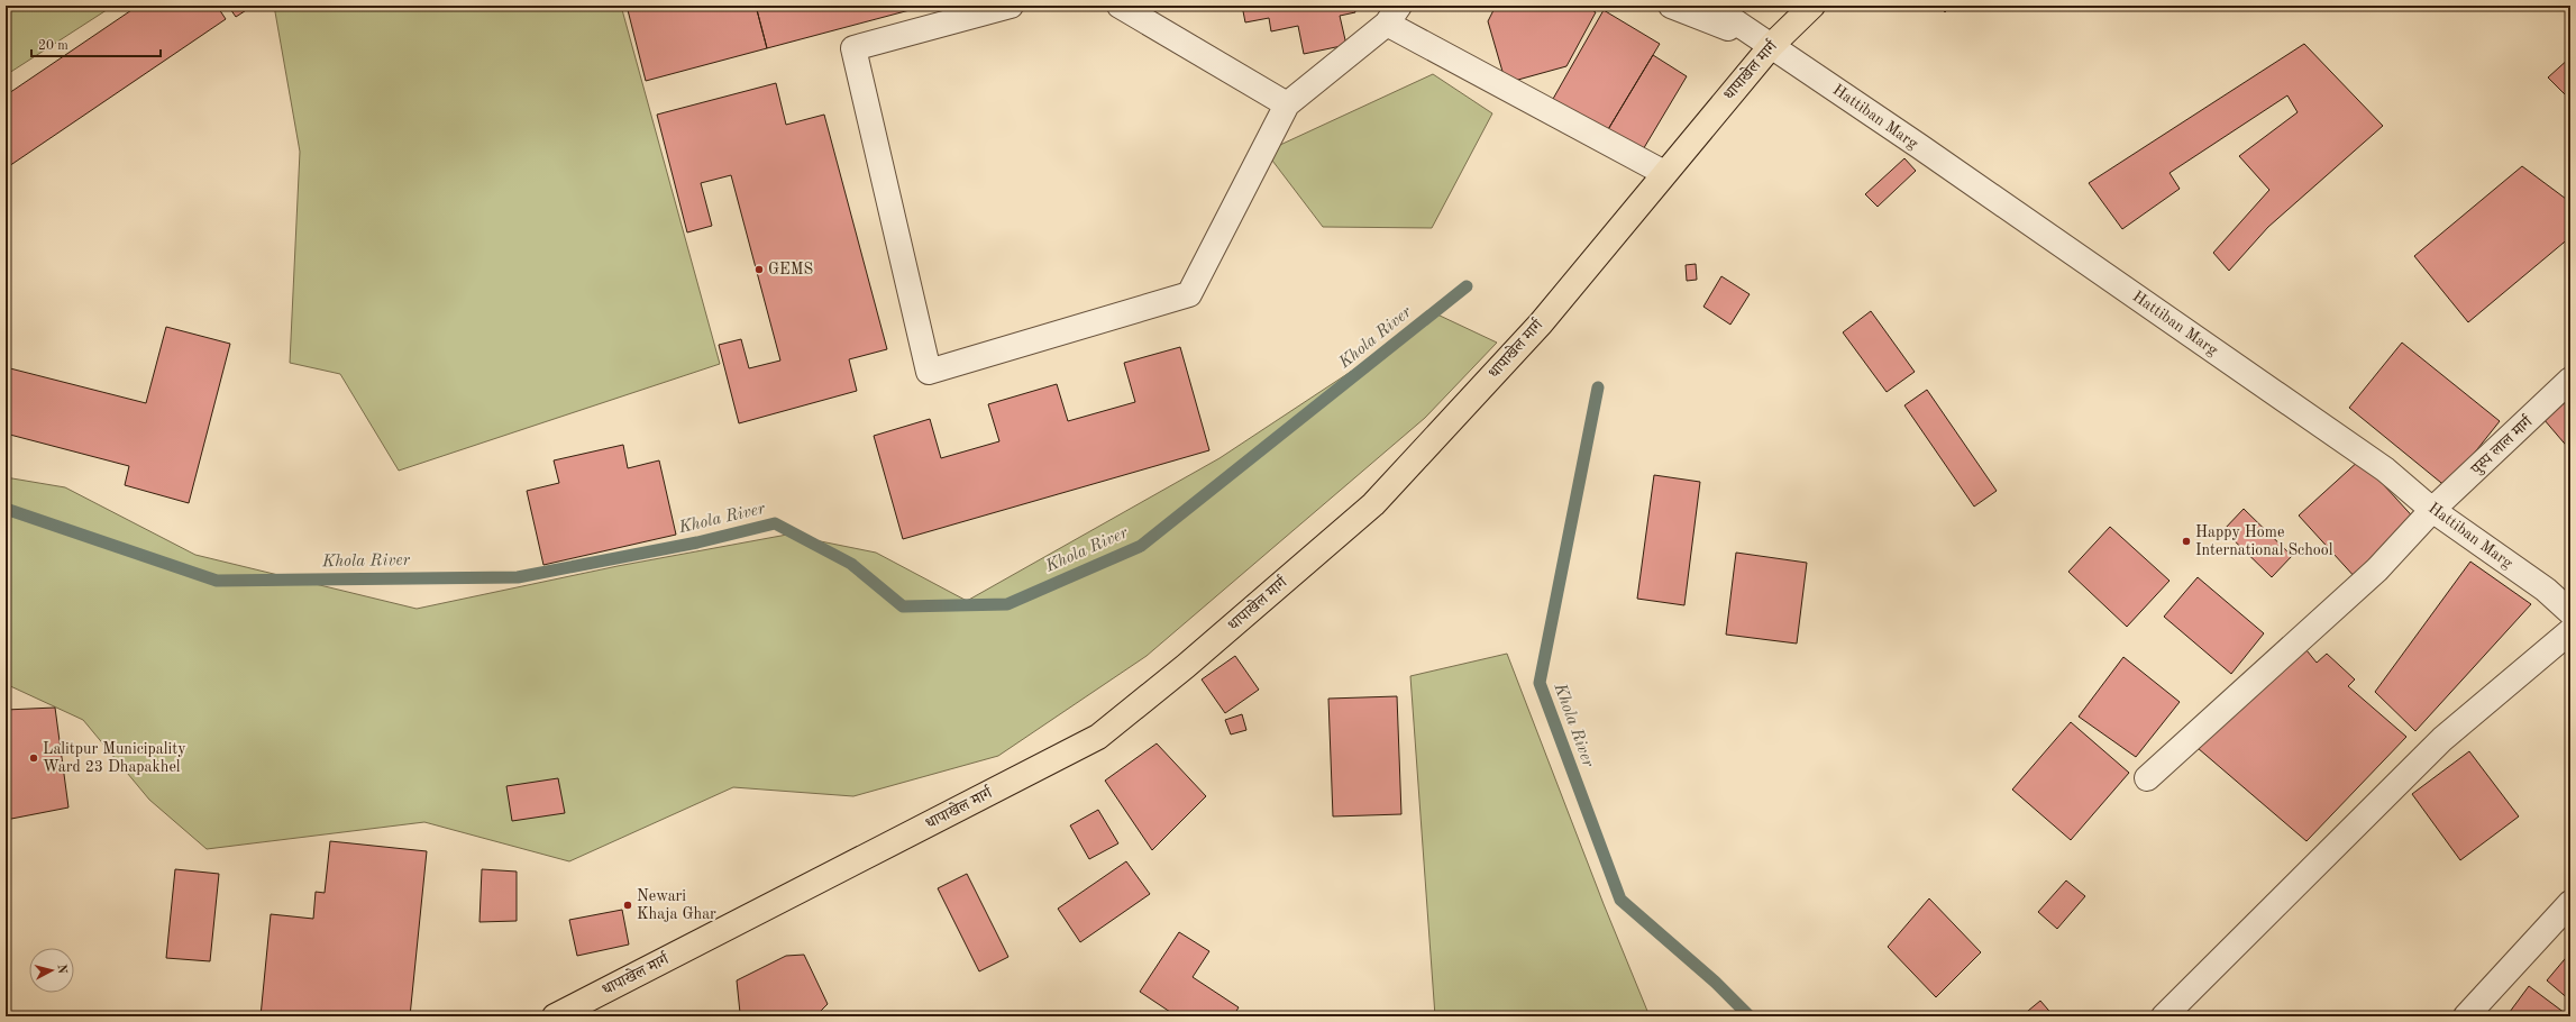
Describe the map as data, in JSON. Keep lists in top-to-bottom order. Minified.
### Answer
{"streets":{"main road":["धापाखेल मार्ग"],"street":["Hattiban Marg","पुस्प लाल मार्ग"]},"crossings":[["धापाखेल मार्ग","Hattiban Marg"],["Hattiban Marg","पुस्प लाल मार्ग"]],"water":["Khola River"],"places":["GEMS","Happy Home International School","Lalitpur Municipality Ward 23 Dhapakhel","Newari Khaja Ghar"],"scale_bar":"20 m","north":"right"}
